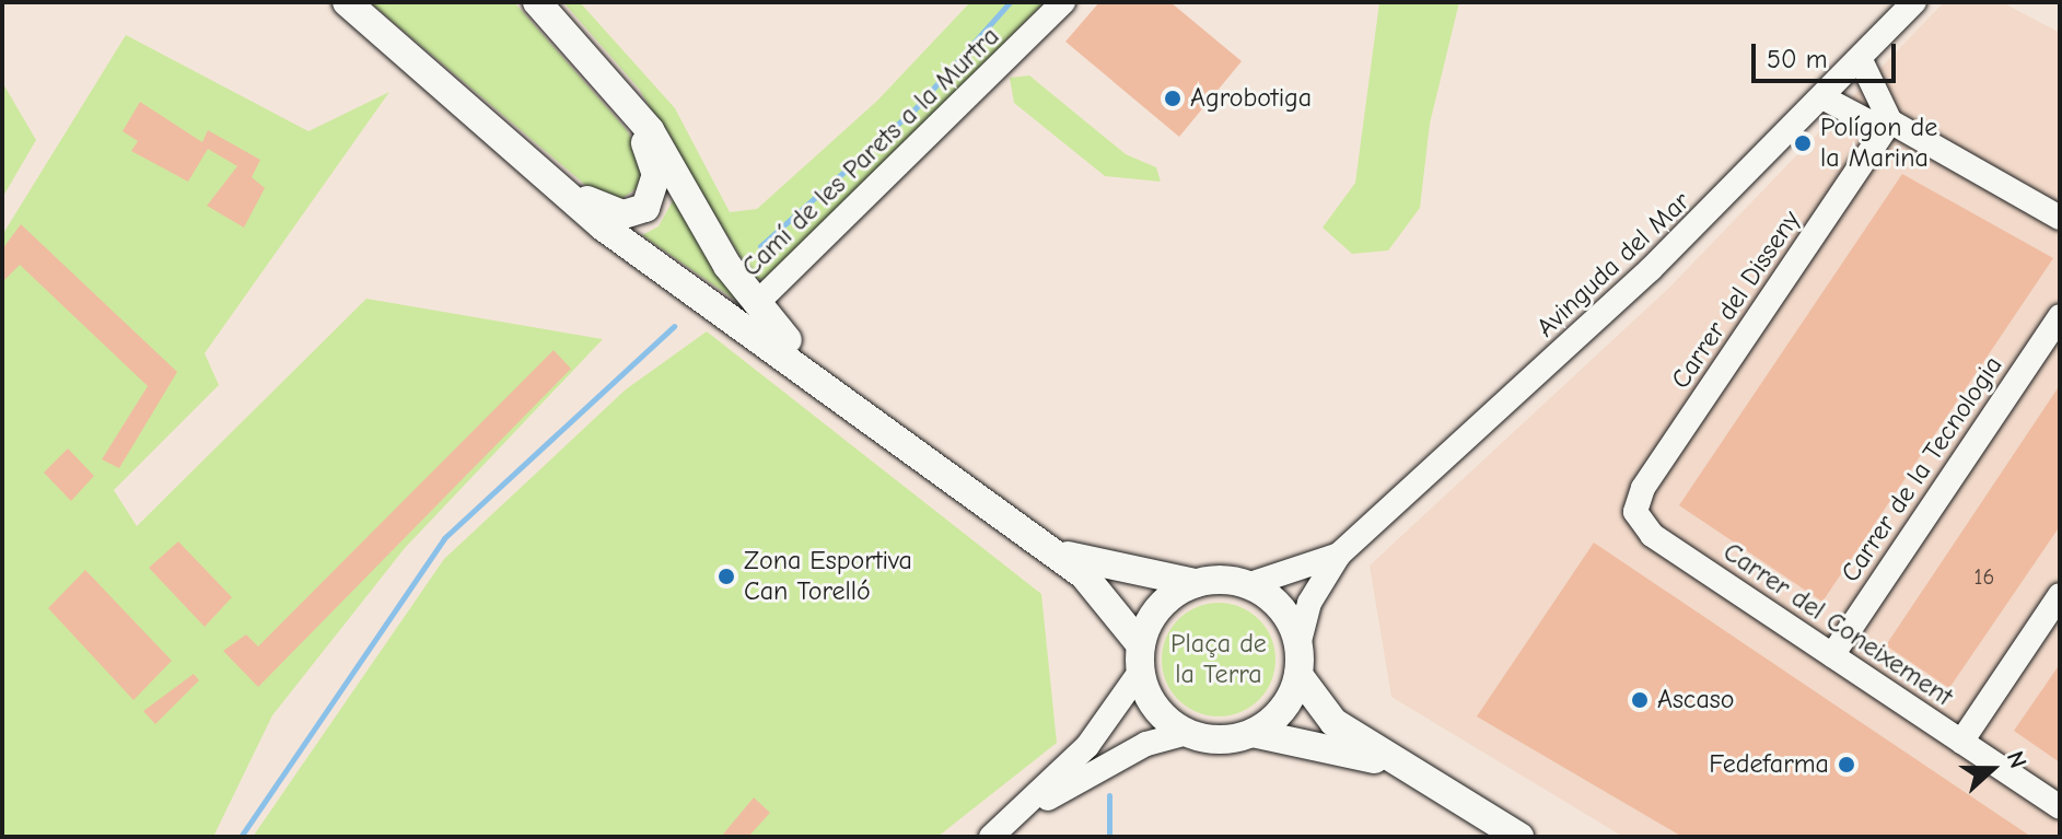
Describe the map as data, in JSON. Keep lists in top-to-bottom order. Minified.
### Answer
{"streets":{"street":["Camí de les Parets a la Murtra","Avinguda del Mar","Carrer del Disseny","Carrer de la Tecnologia","Carrer del Coneixement"]},"crossings":[["Carrer del Disseny","Carrer del Coneixement"],["Carrer de la Tecnologia","Carrer del Coneixement"]],"parks":["Plaça de la Terra"],"places":["Agrobotiga","Polígon de la Marina","Zona Esportiva Can Torelló","Ascaso","Fedefarma"],"house_numbers":["16"],"scale_bar":"50 m","north":"right"}
